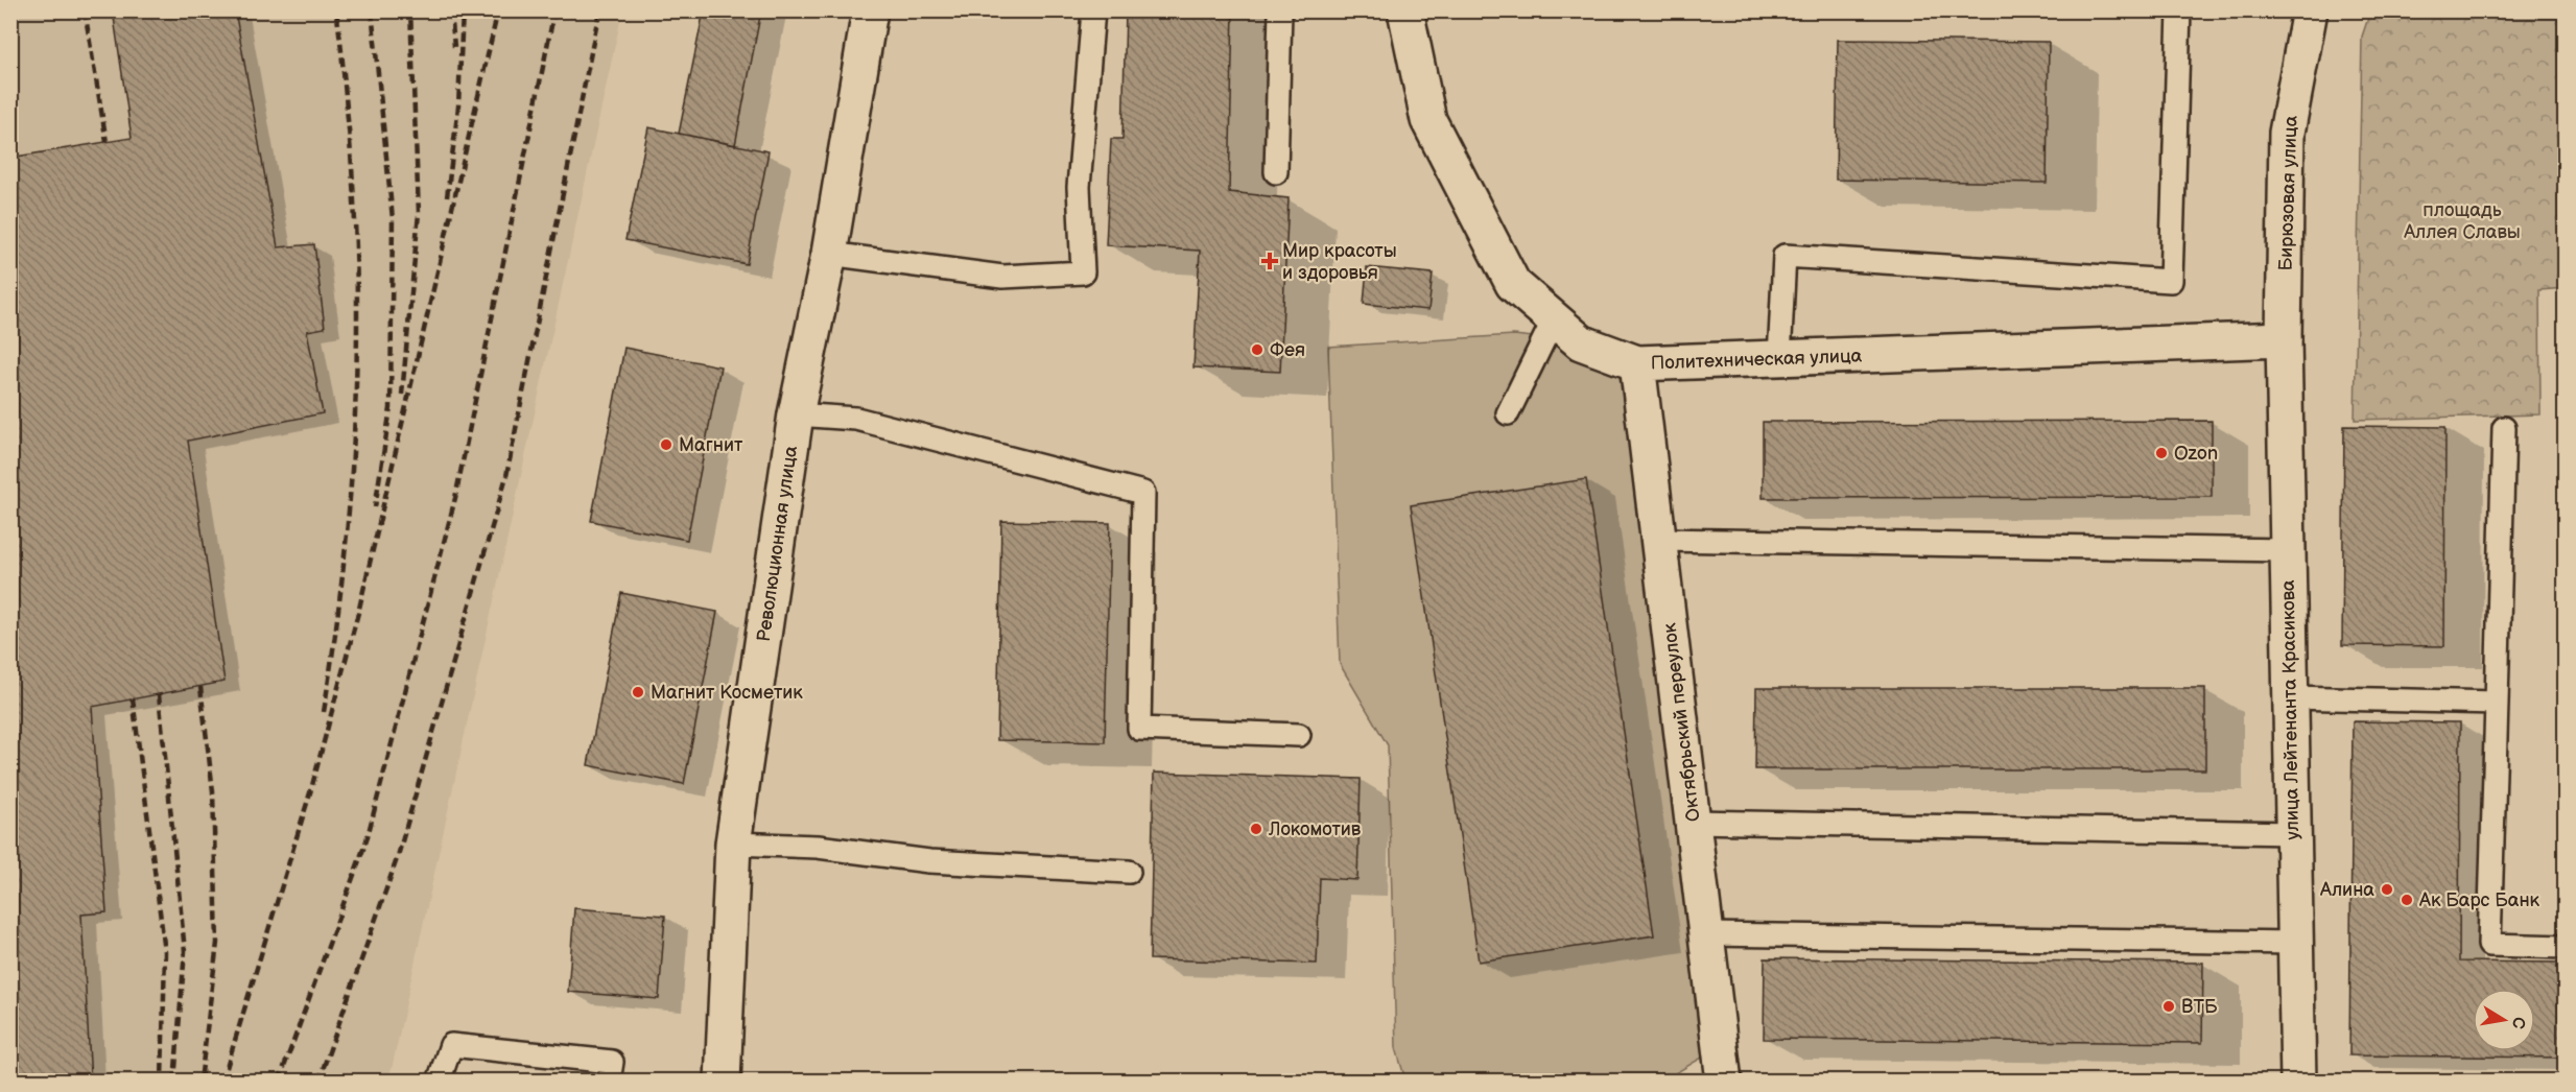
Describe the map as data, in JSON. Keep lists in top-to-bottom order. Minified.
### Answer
{"streets":{"street":["Бирюзовая улица","Политехническая улица","Революционная улица","улица Лейтенанта Красикова","Октябрьский переулок"]},"crossings":[["Бирюзовая улица","Политехническая улица"],["Бирюзовая улица","улица Лейтенанта Красикова"],["Политехническая улица","улица Лейтенанта Красикова"],["Политехническая улица","Октябрьский переулок"]],"parks":["площадь Аллея Славы"],"places":{"health":["Мир красоты и здоровья"],"other":["Фея","Магнит","Ozon","Магнит Косметик","Локомотив","Алина","Ак Барс Банк","ВТБ"]},"north":"right"}
